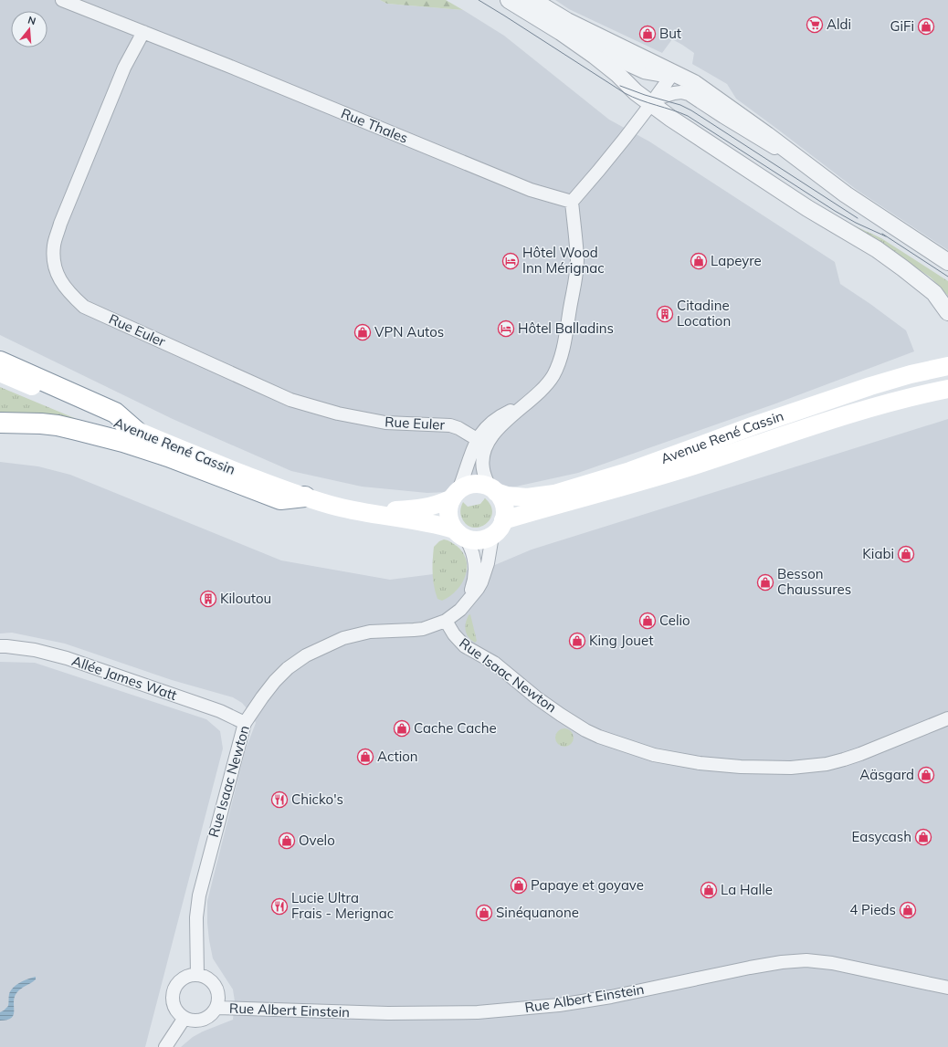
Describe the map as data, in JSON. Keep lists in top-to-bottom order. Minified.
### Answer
{"streets":{"main road":["Avenue René Cassin"],"street":["Rue Thales","Rue Euler","Rue Isaac Newton","Allée James Watt","Rue Albert Einstein"]},"crossings":[["Rue Thales","Rue Euler"],["Rue Isaac Newton","Allée James Watt"],["Rue Isaac Newton","Rue Albert Einstein"]],"places":{"supermarket":["Aldi"],"shop":["GiFi","But","Lapeyre","VPN Autos","Kiabi","Besson Chaussures","Celio","King Jouet","Cache Cache","Action","Aäsgard","Easycash","Ovelo","Papaye et goyave","La Halle","4 Pieds","Sinéquanone"],"hotel":["Hôtel Wood Inn Mérignac","Hôtel Balladins"],"building":["Citadine Location","Kiloutou"],"restaurant":["Chicko's","Lucie Ultra Frais - Merignac"]},"north":"top"}
